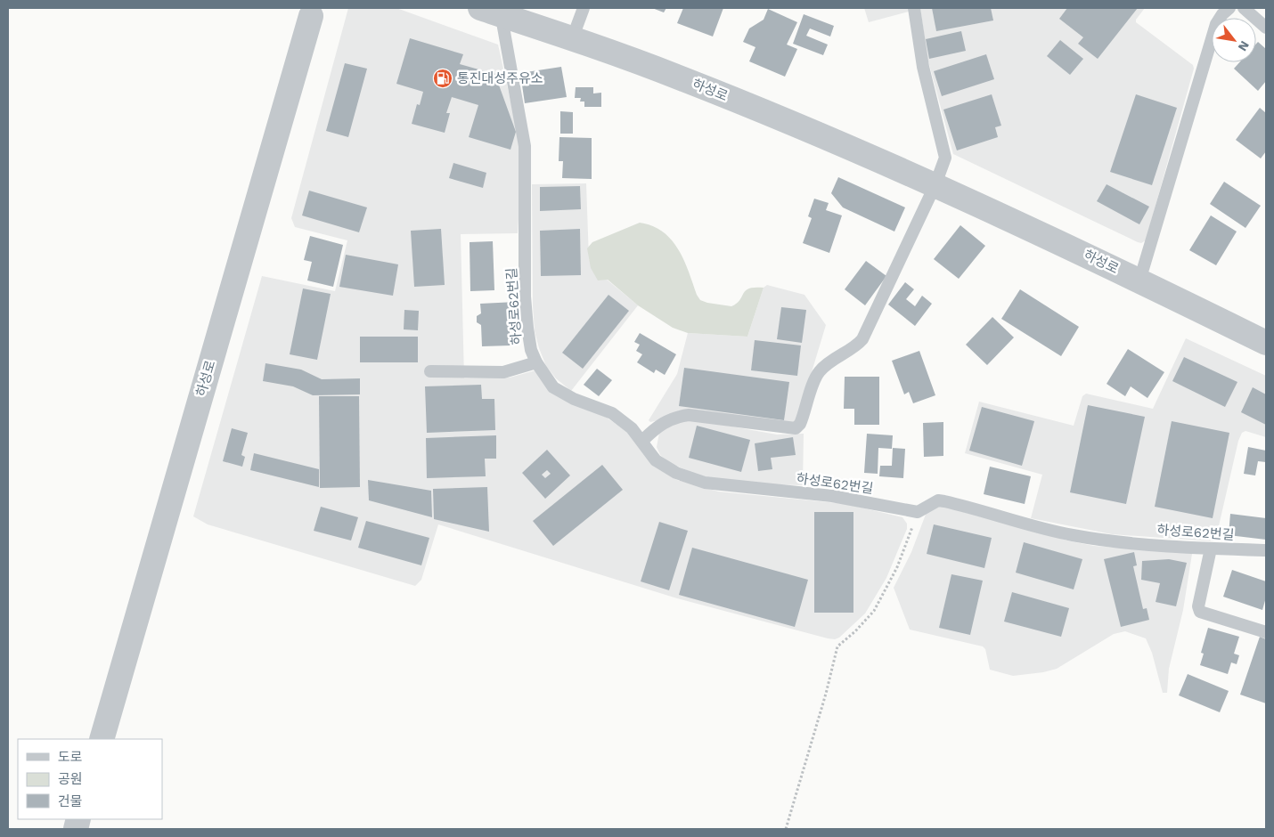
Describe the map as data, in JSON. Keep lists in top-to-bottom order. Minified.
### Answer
{"streets":{"street":["하성로"],"lane":["하성로62번길"]},"crossings":[["하성로","하성로62번길"]],"places":{"fuel station":["통진대성주유소"]},"legend":["도로","공원","건물"],"north":"bottom right"}
